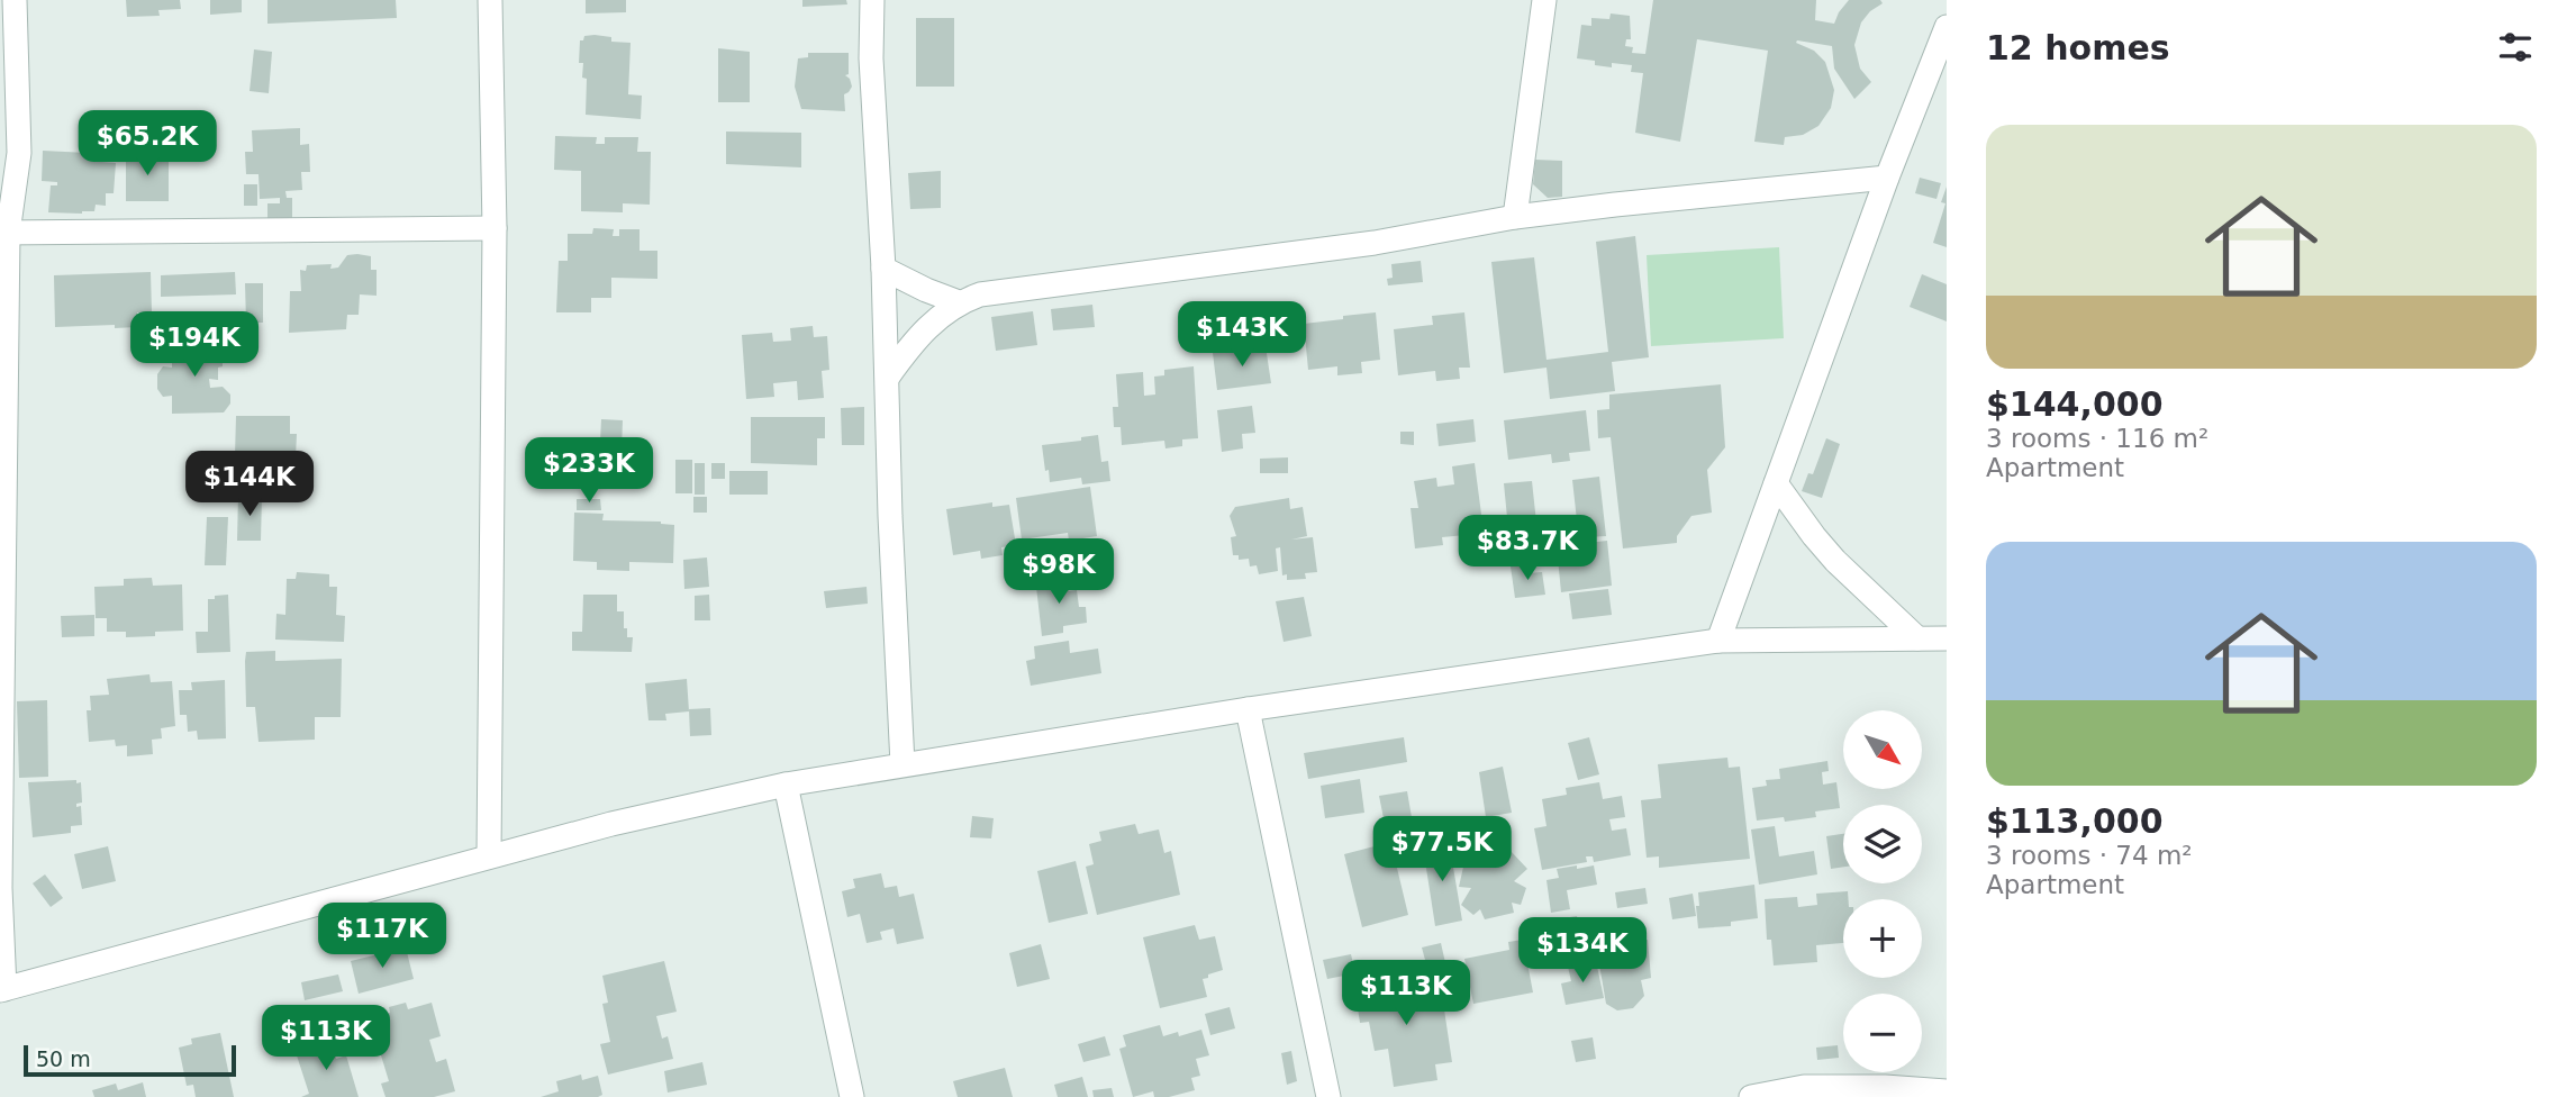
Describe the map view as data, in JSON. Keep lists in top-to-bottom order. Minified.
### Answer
{"scale_bar":"50 m","north":"bottom right","page":{"heading":"12 homes","list":[{"name":"$144,000","note":"3 rooms · 116 m² · Apartment"},{"name":"$113,000","note":"3 rooms · 74 m² · Apartment"}],"price":["$65.2K","$143K","$194K","$233K","$144K","$83.7K","$98K","$77.5K","$117K","$134K","$113K","$113K"],"map_buttons":["+","−"],"scale":"50 m"}}
